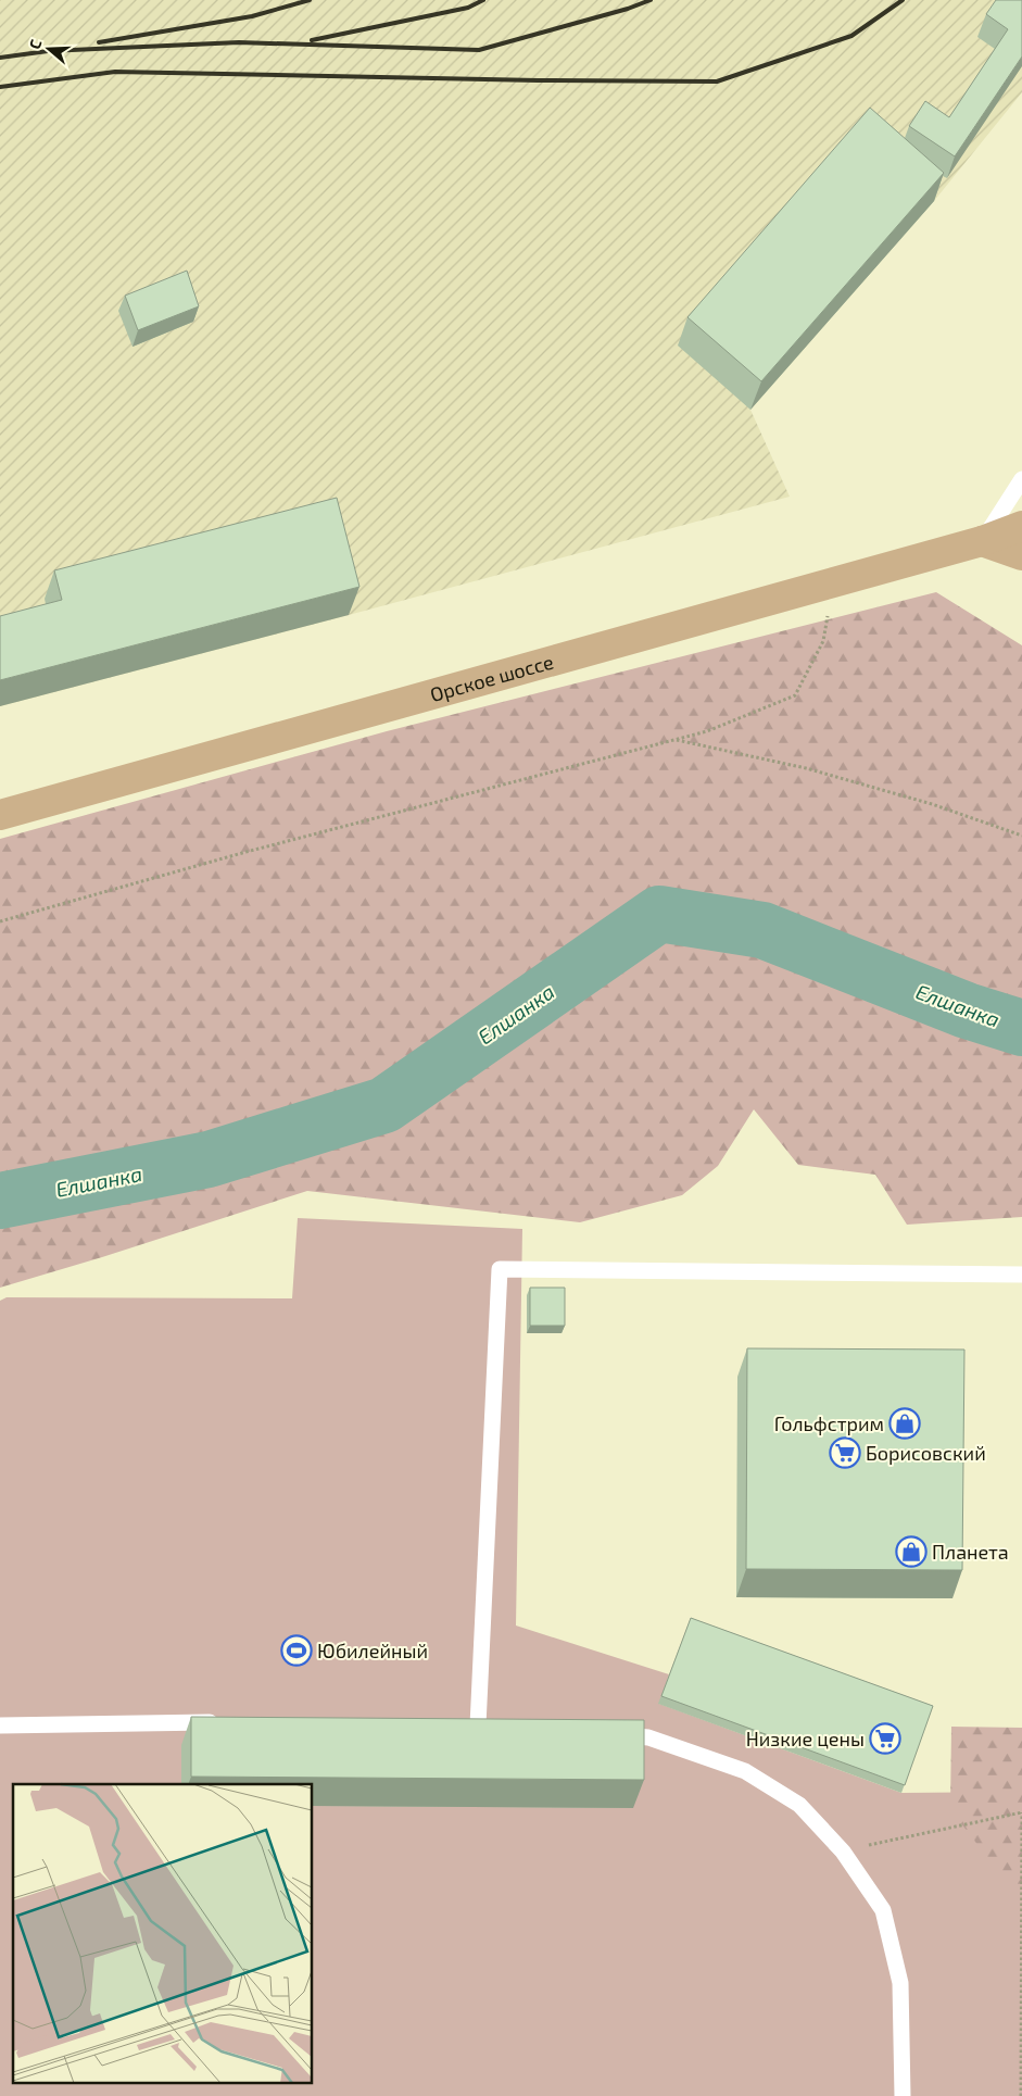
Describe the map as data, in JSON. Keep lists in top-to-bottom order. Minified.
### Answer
{"streets":{"main road":["Орское шоссе"]},"water":["Елшанка"],"places":{"shop":["Гольфстрим","Планета"],"supermarket":["Борисовский","Низкие цены"],"sports":["Юбилейный"]},"north":"left"}
